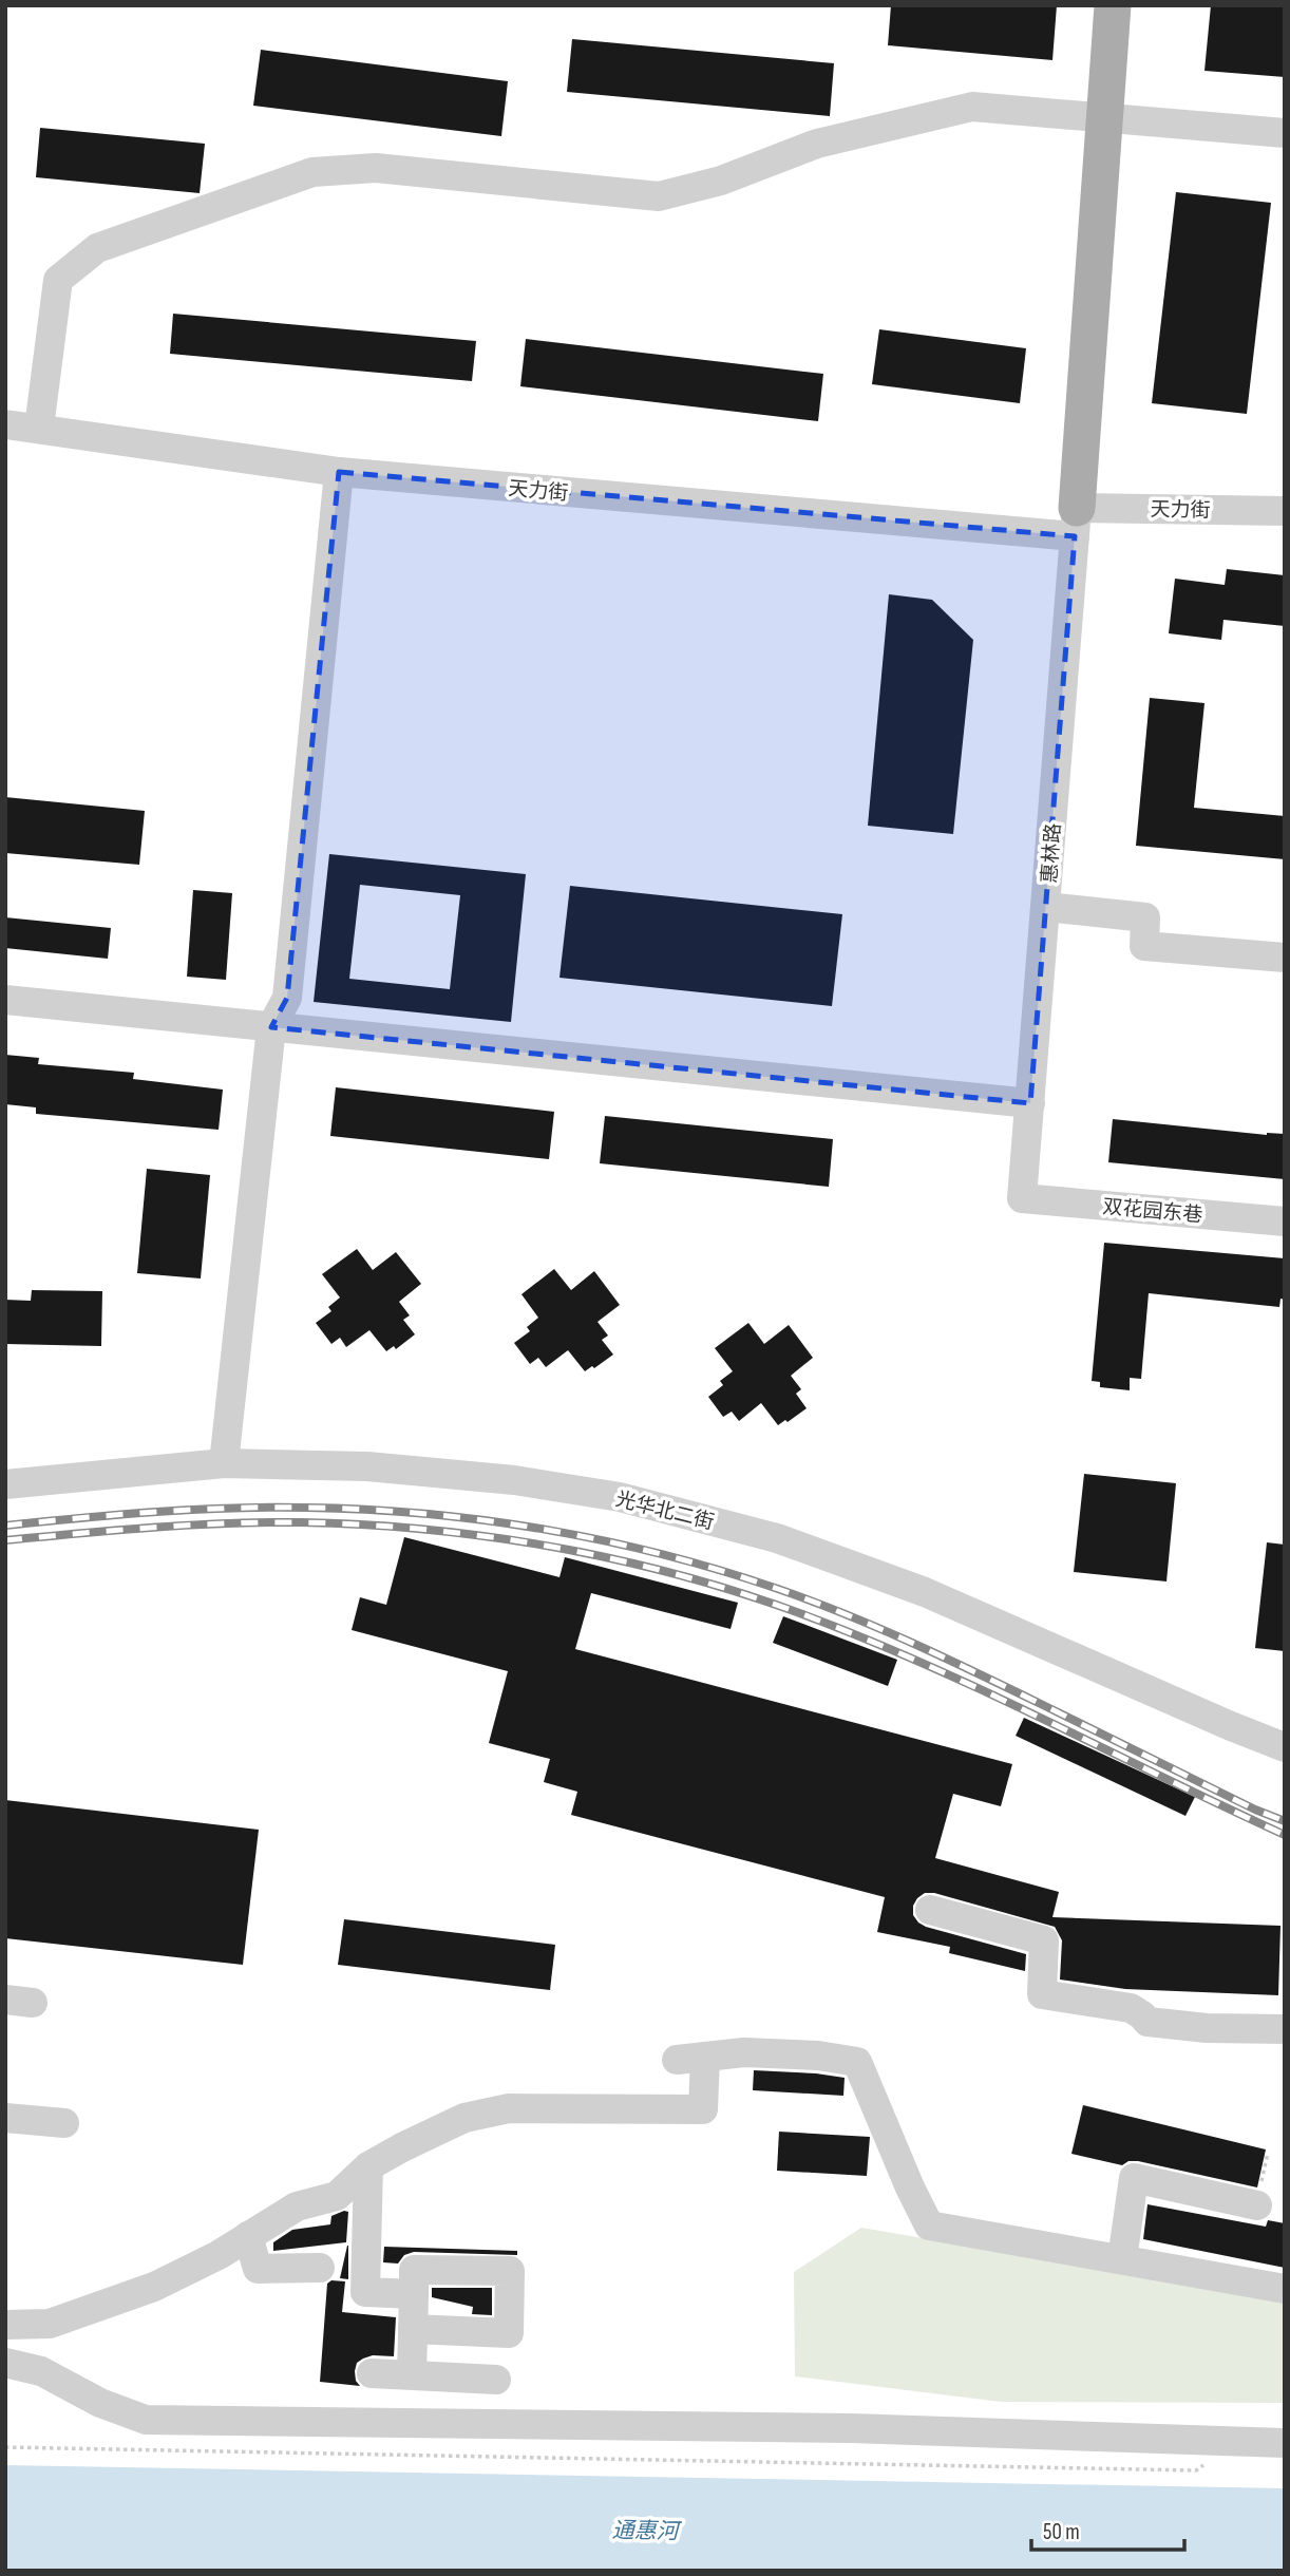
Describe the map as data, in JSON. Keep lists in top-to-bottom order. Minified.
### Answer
{"streets":{"street":["天力街","惠林路","双花园东巷","光华北二街"]},"crossings":[["天力街","惠林路"],["惠林路","双花园东巷"]],"water":["通惠河"],"scale_bar":"50 m"}
